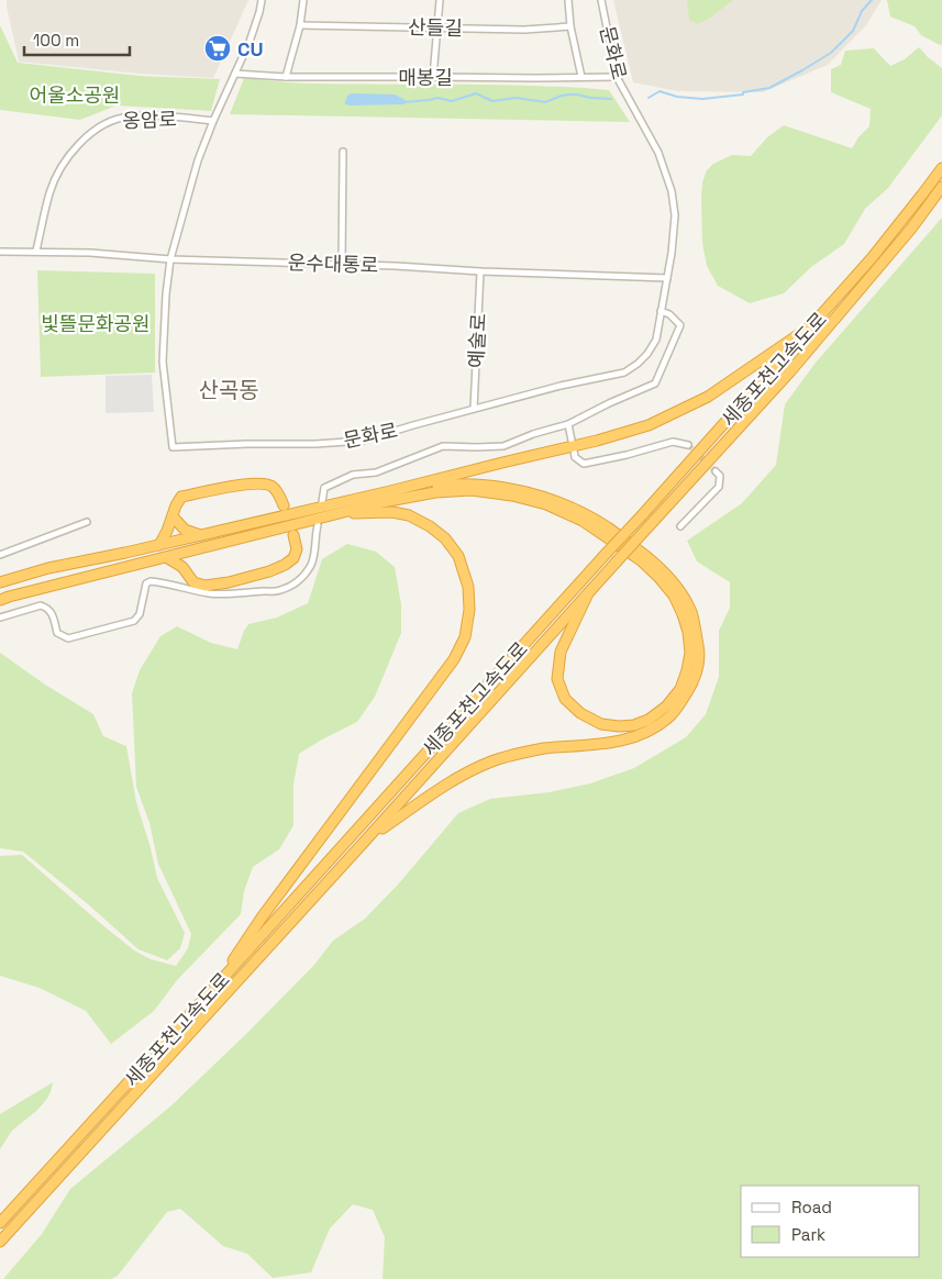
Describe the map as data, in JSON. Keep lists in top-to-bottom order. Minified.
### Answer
{"streets":{"highway":["세종포천고속도로"],"street":["산들길","문화로","매봉길","옹암로","운수대통로","예술로"]},"crossings":[["문화로","매봉길"],["문화로","옹암로"],["문화로","운수대통로"],["문화로","예술로"],["옹암로","운수대통로"],["운수대통로","예술로"]],"districts":["산곡동"],"parks":["어울소공원","빛뜰문화공원"],"places":{"supermarket":["CU"]},"legend":["Road","Park"],"scale_bar":"100 m"}
